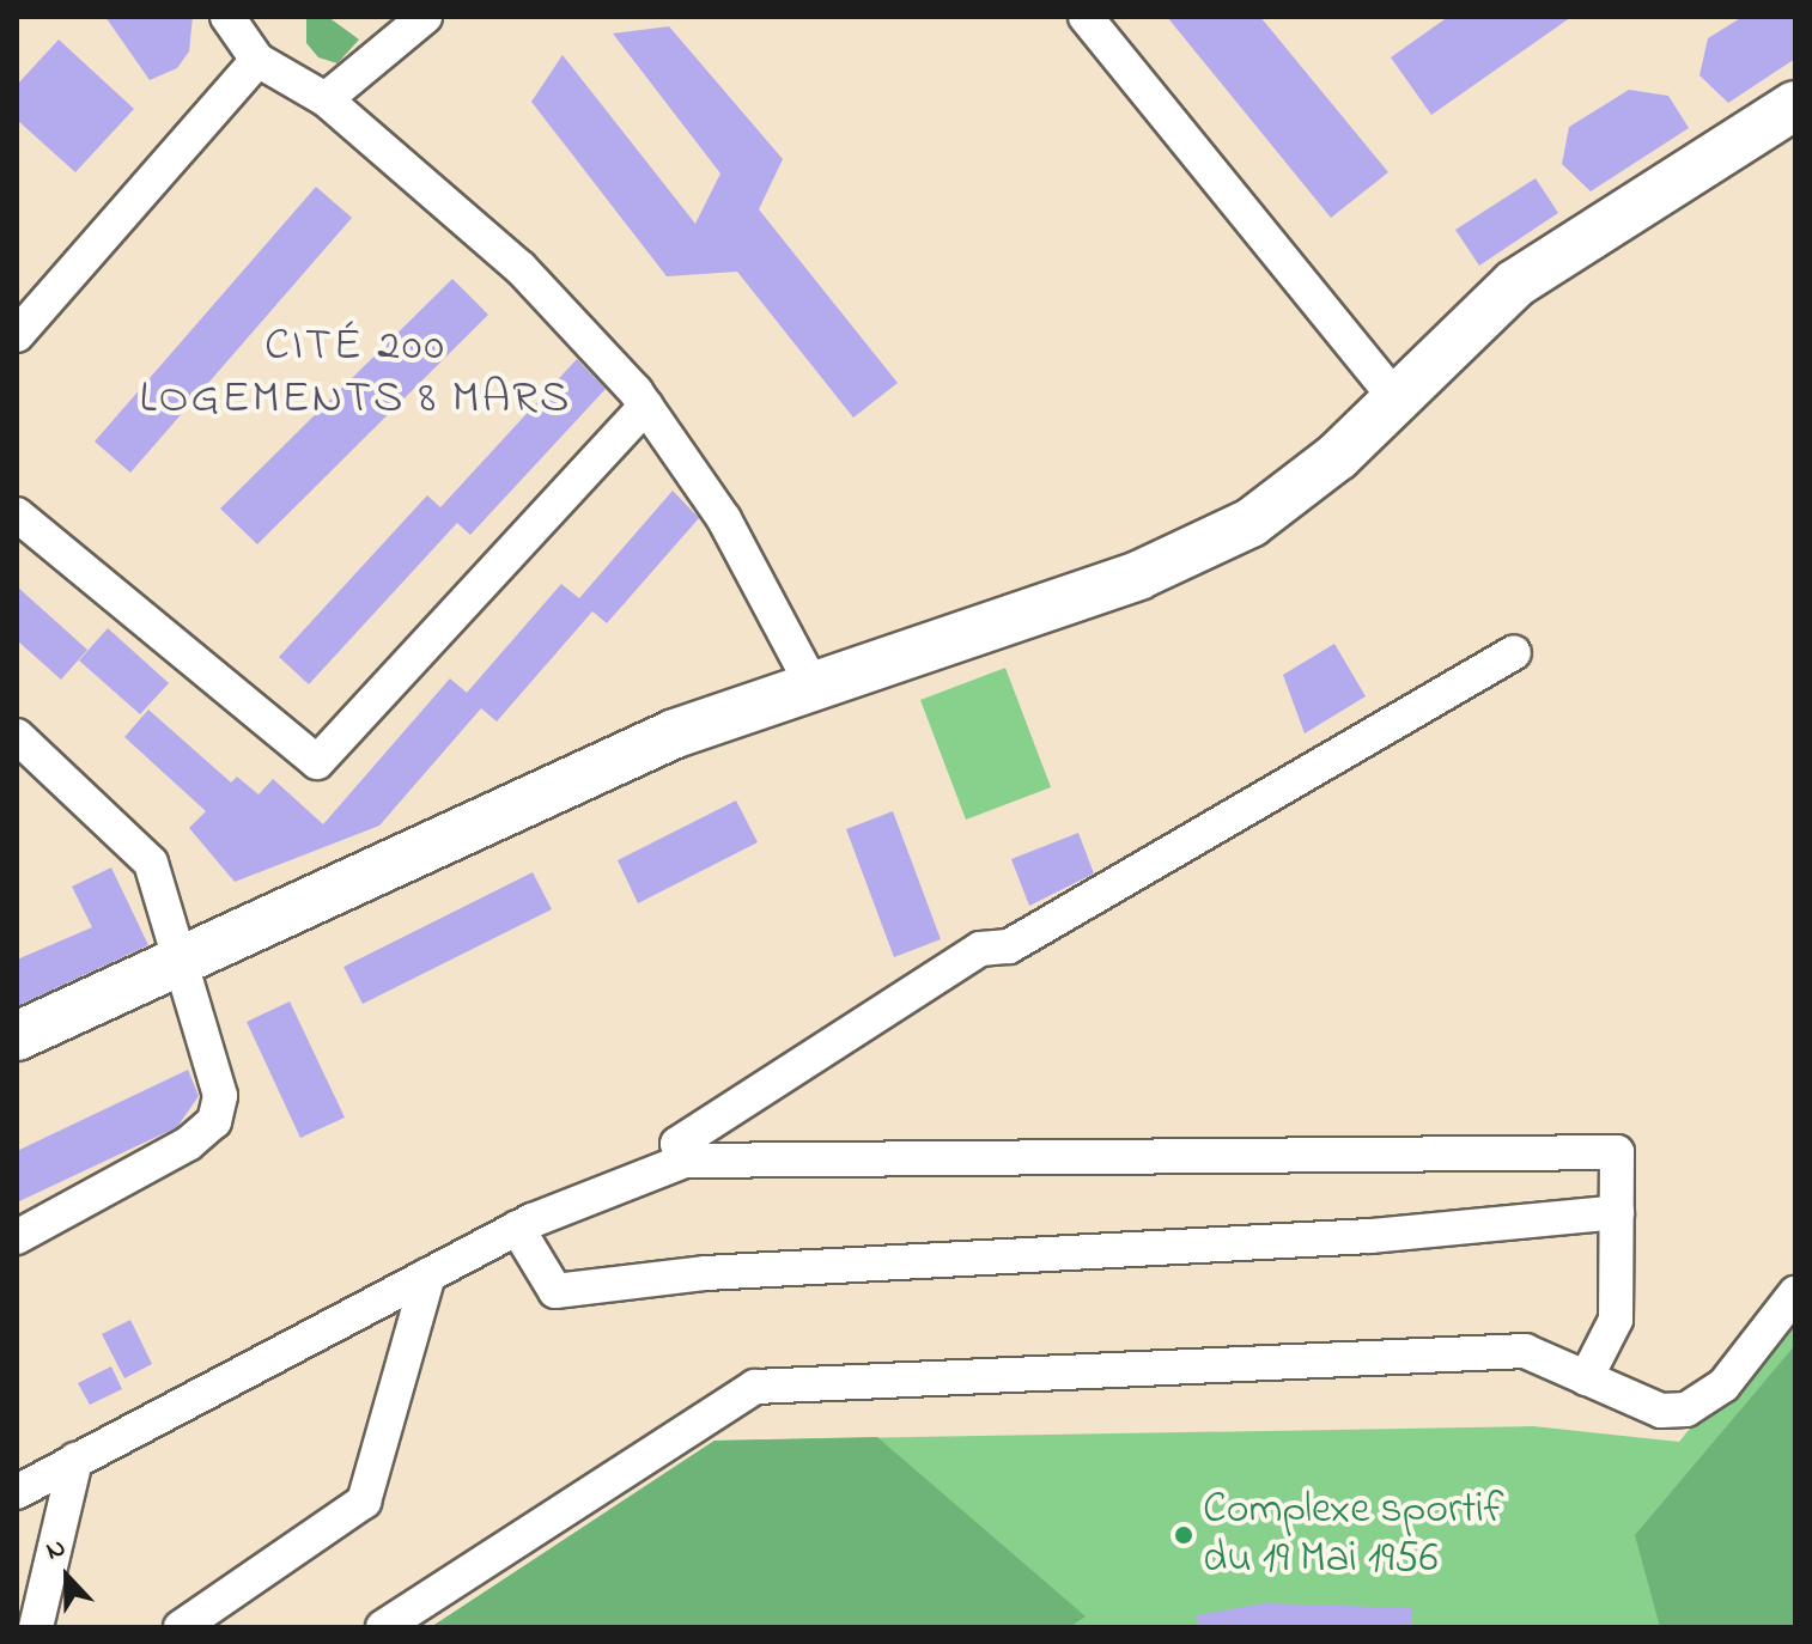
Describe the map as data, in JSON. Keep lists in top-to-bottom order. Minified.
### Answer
{"districts":["CITÉ 200 LOGEMENTS 8 MARS"],"places":["Complexe sportif du 19 Mai 1956"],"north":"top"}
